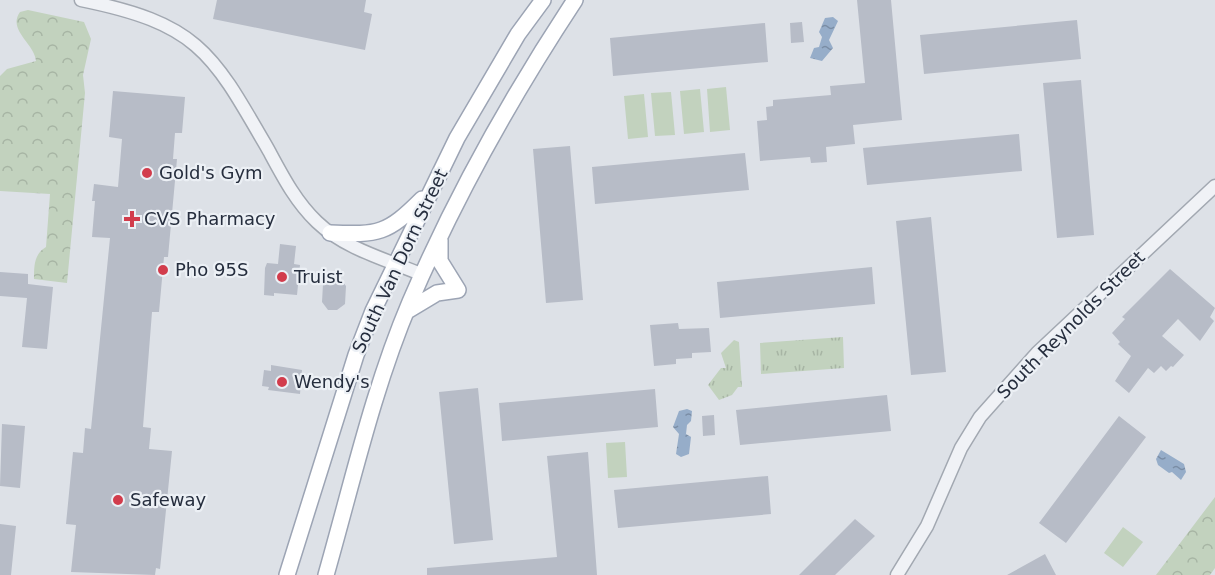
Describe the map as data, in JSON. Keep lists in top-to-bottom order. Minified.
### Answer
{"streets":{"main road":["South Van Dorn Street"],"street":["South Reynolds Street"]},"places":{"other":["Gold's Gym","Pho 95S","Truist","Wendy's","Safeway"],"health":["CVS Pharmacy"]}}
